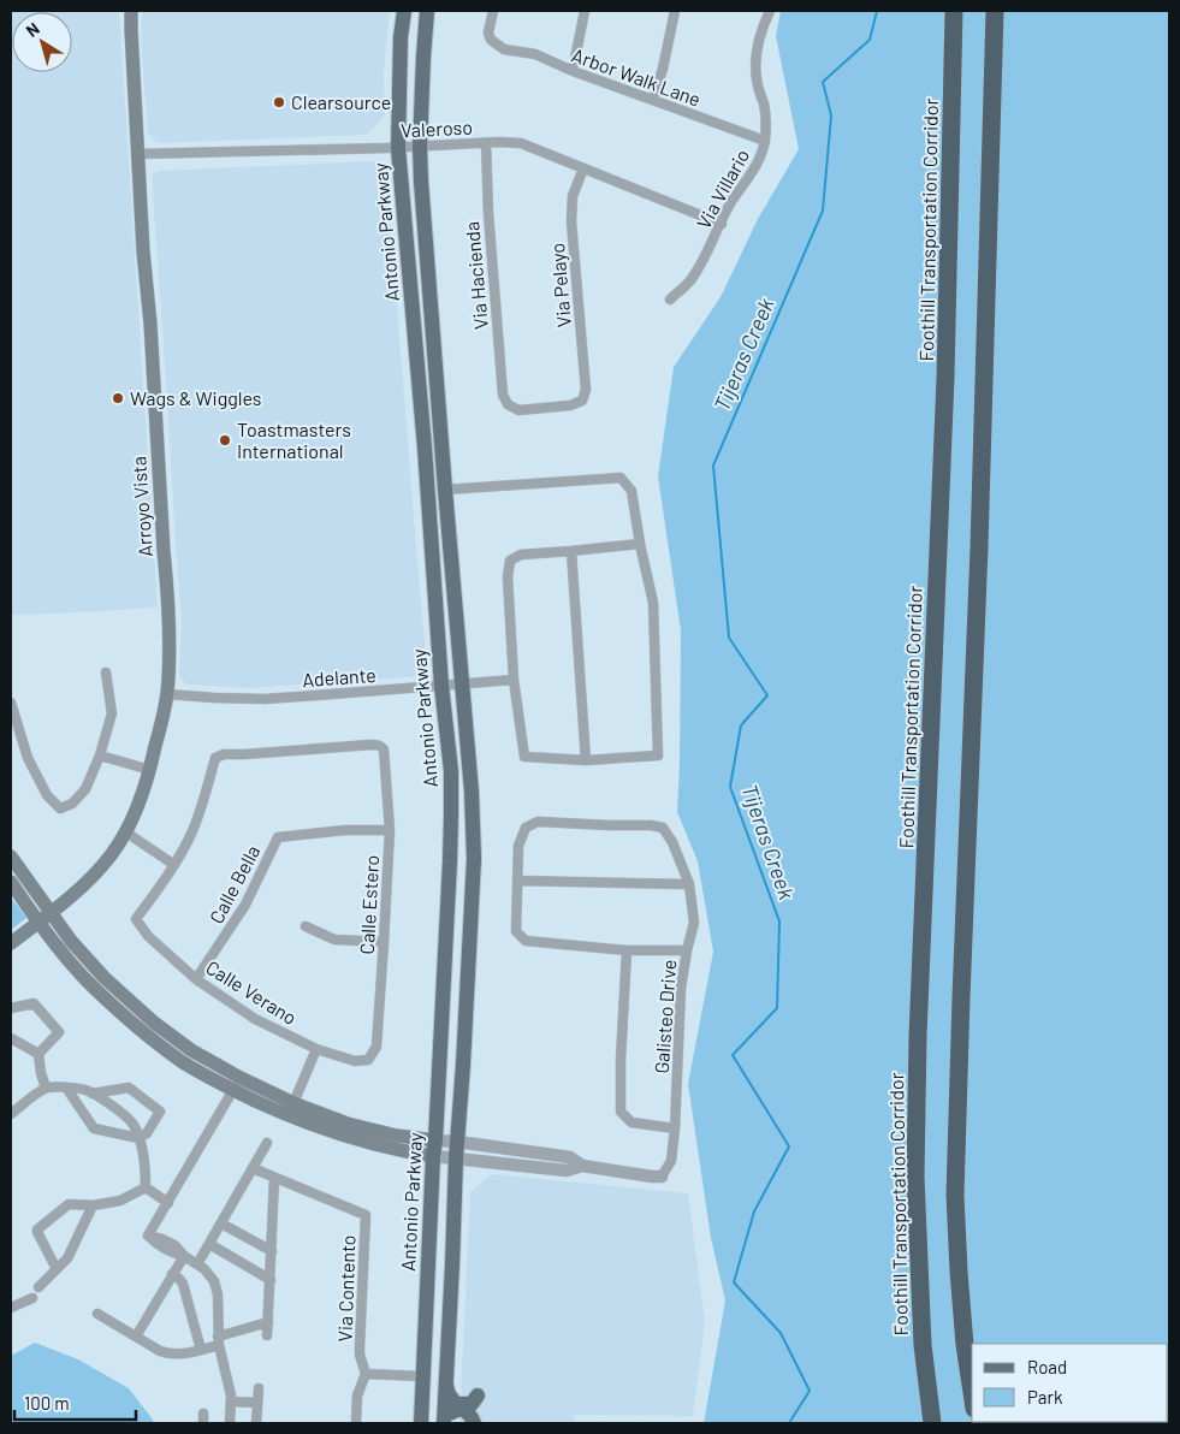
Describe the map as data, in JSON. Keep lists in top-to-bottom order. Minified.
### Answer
{"streets":{"highway":["Foothill Transportation Corridor"],"main road":["Antonio Parkway","Arroyo Vista"],"street":["Arbor Walk Lane","Valeroso","Via Villario","Via Hacienda","Via Pelayo","Adelante","Calle Bella","Calle Estero","Calle Verano","Galisteo Drive","Via Contento"]},"crossings":[["Arbor Walk Lane","Via Villario"],["Valeroso","Via Villario"],["Valeroso","Antonio Parkway"],["Valeroso","Via Hacienda"],["Valeroso","Via Pelayo"],["Valeroso","Arroyo Vista"],["Antonio Parkway","Adelante"],["Via Hacienda","Via Pelayo"],["Arroyo Vista","Adelante"],["Calle Bella","Calle Estero"],["Calle Bella","Calle Verano"],["Calle Estero","Calle Verano"]],"water":["Tijeras Creek"],"places":["Clearsource","Wags & Wiggles","Toastmasters International"],"legend":["Road","Park"],"scale_bar":"100 m","north":"top left"}
